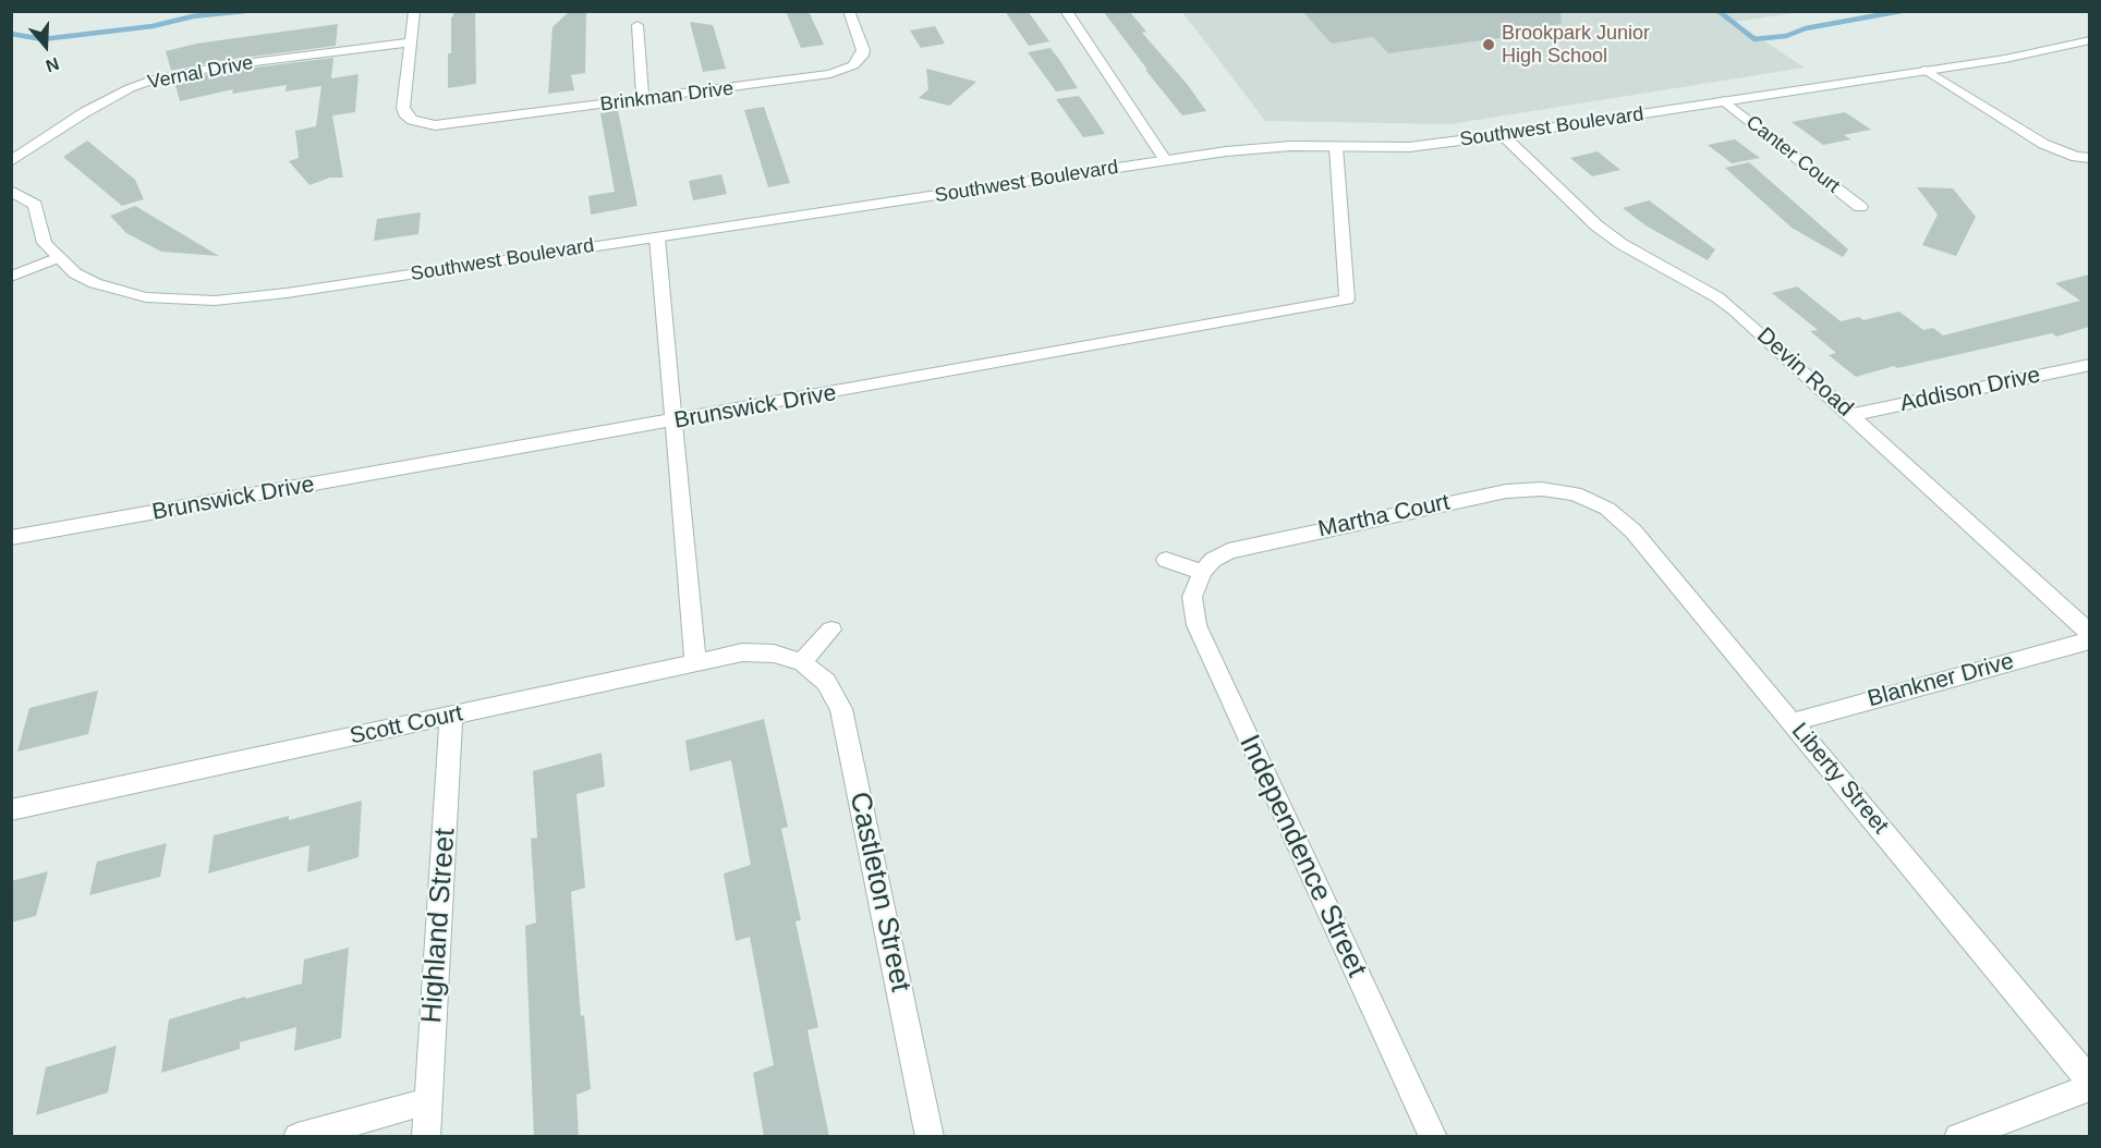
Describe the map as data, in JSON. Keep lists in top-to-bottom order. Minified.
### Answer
{"streets":{"street":["Vernal Drive","Brinkman Drive","Southwest Boulevard","Canter Court","Devin Road","Addison Drive","Brunswick Drive","Martha Court","Blankner Drive","Scott Court","Liberty Street","Independence Street","Castleton Street","Highland Street"]},"crossings":[["Southwest Boulevard","Canter Court"],["Southwest Boulevard","Devin Road"],["Southwest Boulevard","Brunswick Drive"],["Devin Road","Addison Drive"],["Martha Court","Liberty Street"],["Martha Court","Independence Street"],["Blankner Drive","Liberty Street"],["Scott Court","Castleton Street"],["Scott Court","Highland Street"]],"places":["Brookpark Junior High School"],"north":"bottom"}
